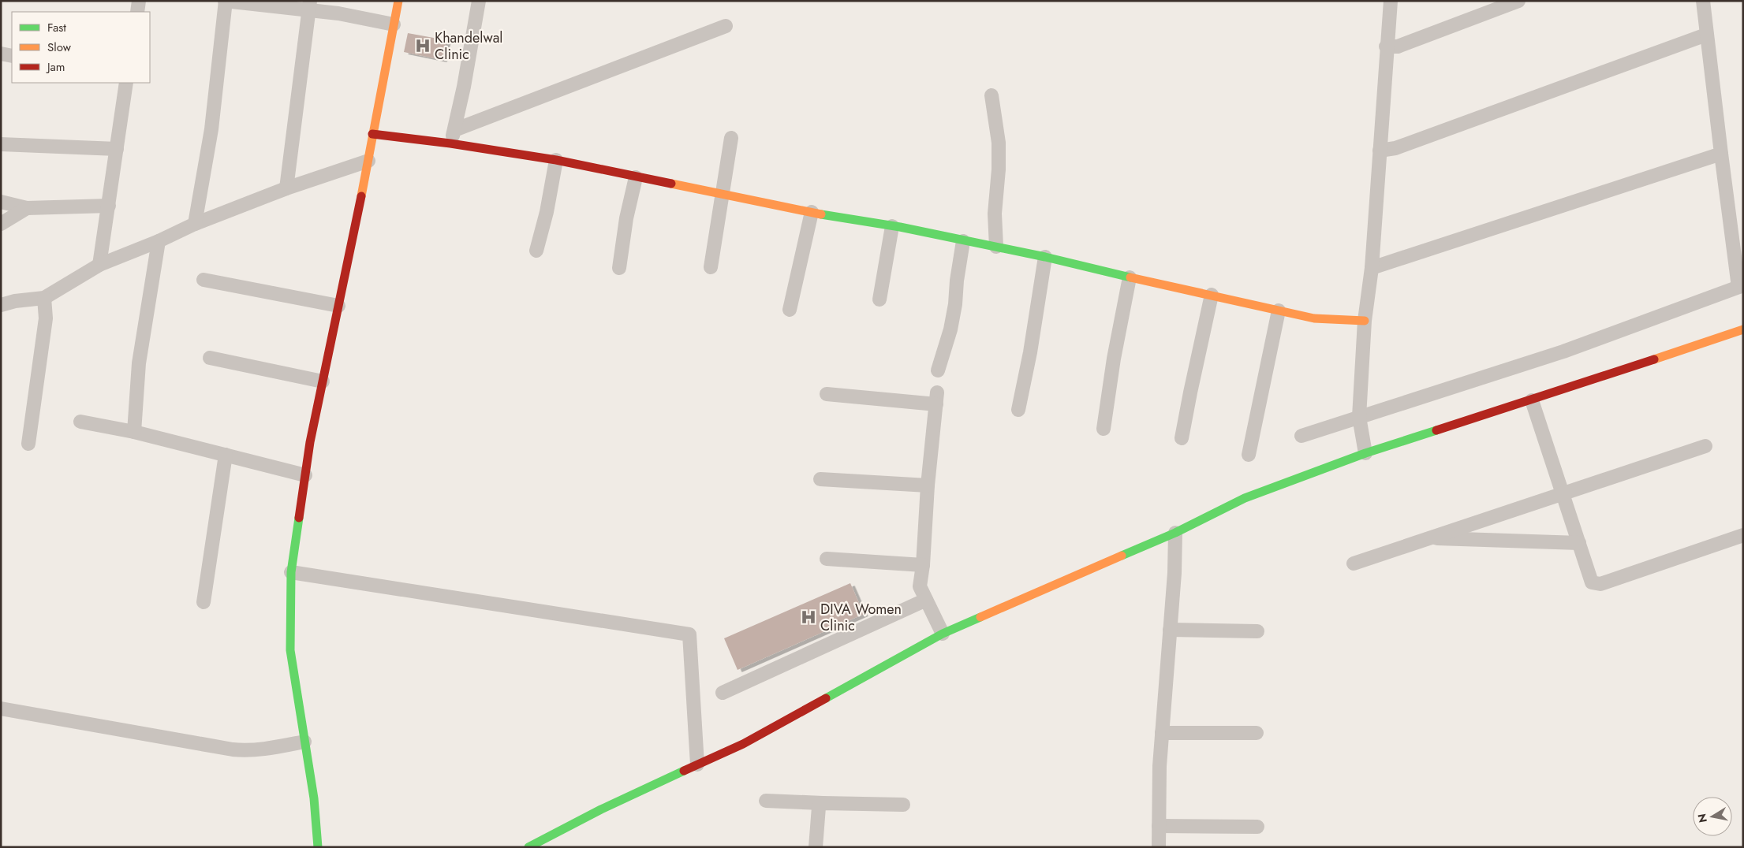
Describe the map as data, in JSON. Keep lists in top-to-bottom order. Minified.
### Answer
{"places":{"hospital":["Khandelwal Clinic","DIVA Women Clinic"]},"legend":["Fast","Slow","Jam"],"north":"left"}
